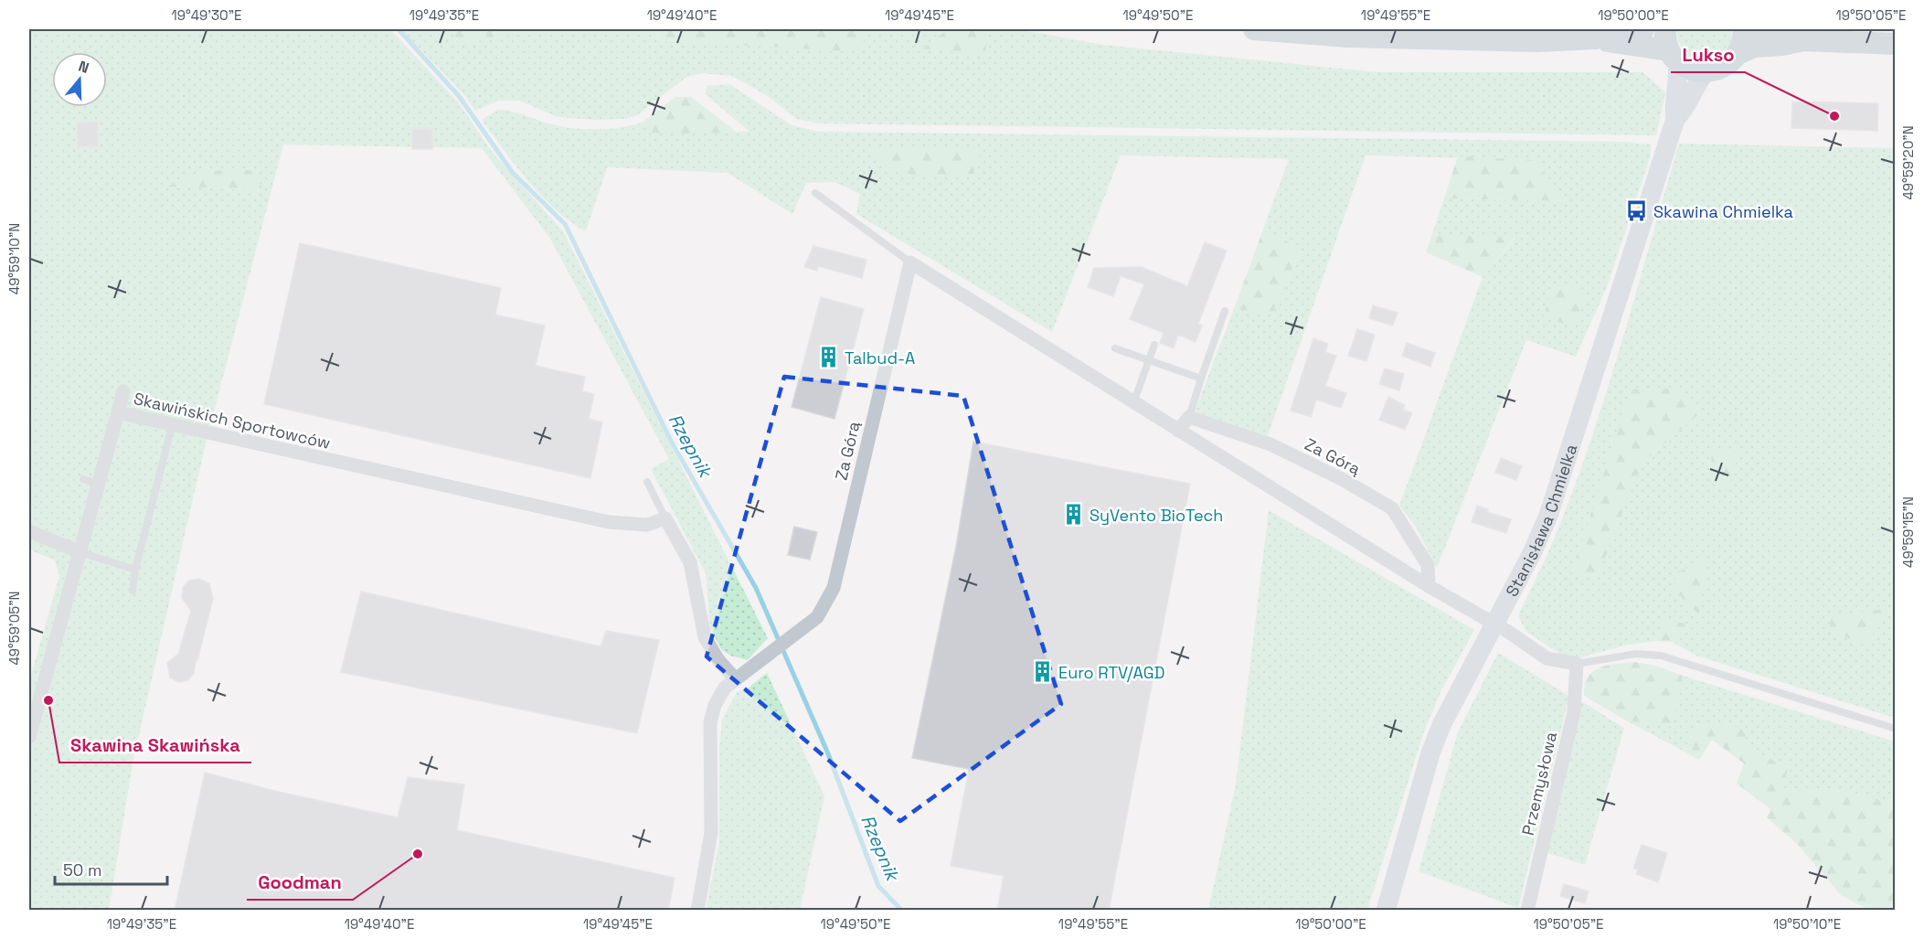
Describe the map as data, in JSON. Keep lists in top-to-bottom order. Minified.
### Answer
{"streets":{"street":["Skawińskich Sportowców","Za Górą","Stanisława Chmielka","Przemysłowa"]},"water":["Rzepnik"],"places":{"other":["Lukso","Skawina Skawińska","Goodman"],"bus stop":["Skawina Chmielka"],"building":["Talbud-A","SyVento BioTech","Euro RTV/AGD"]},"scale_bar":"50 m","north":"top","coordinates":["19°49'30\"E","19°49'35\"E","19°49'40\"E","19°49'45\"E","19°49'50\"E","19°49'55\"E","19°50'00\"E","19°50'05\"E","49°59'20\"N","49°59'10\"N","49°59'15\"N","49°59'05\"N","19°50'10\"E"]}
